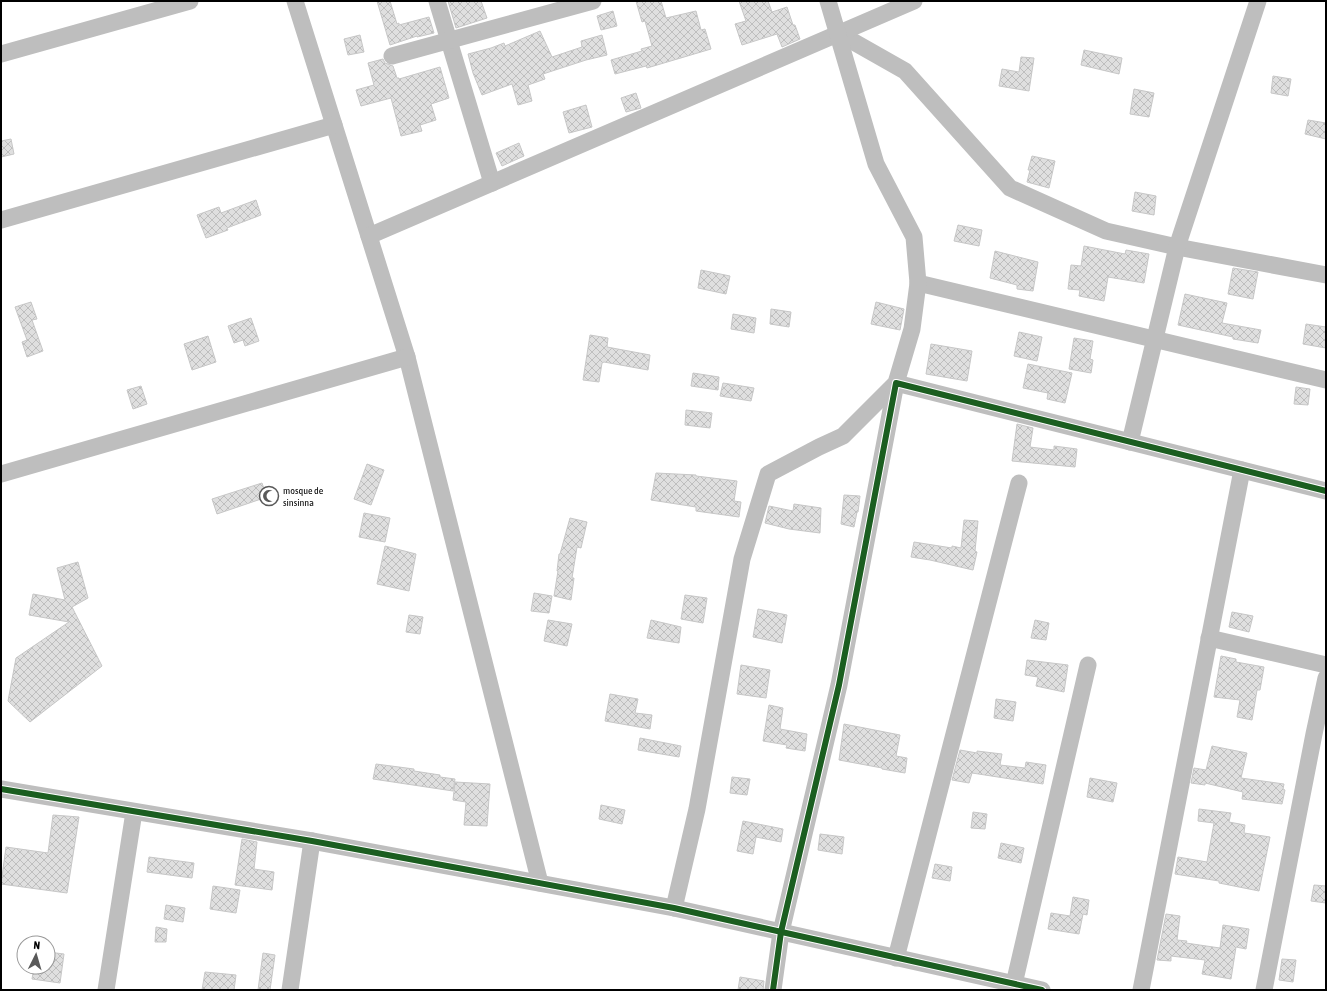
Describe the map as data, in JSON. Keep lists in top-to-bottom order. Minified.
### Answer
{"places":{"mosque":["mosque de sinsinna"]},"north":"top"}
